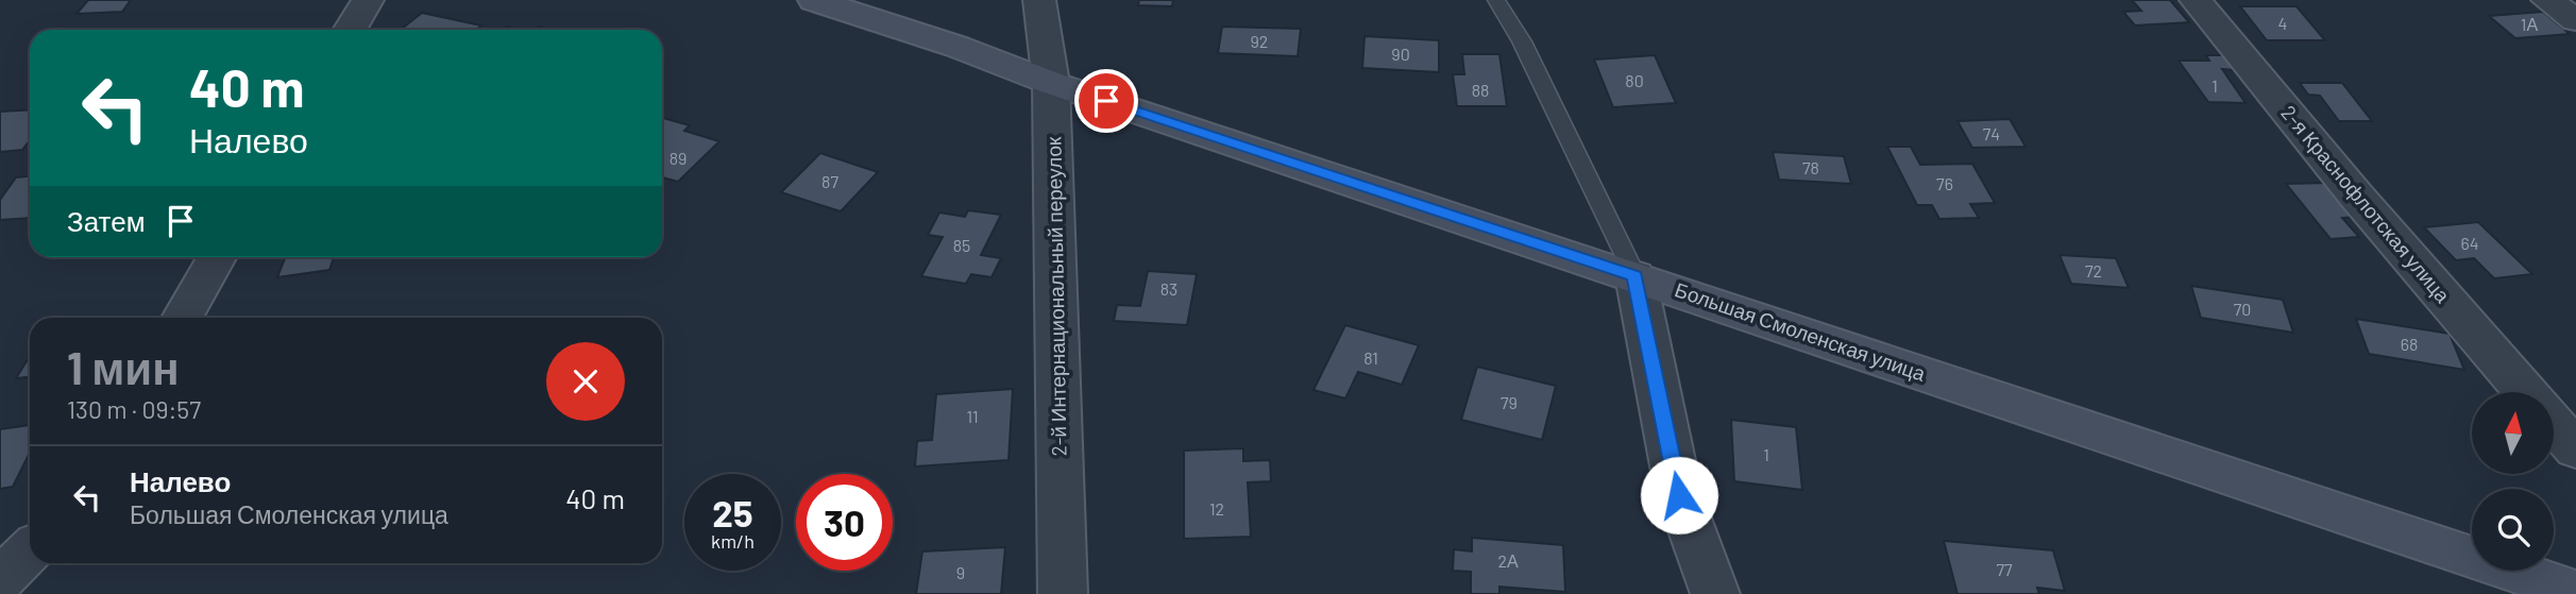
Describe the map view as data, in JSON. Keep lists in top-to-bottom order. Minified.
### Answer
{"streets":{"main road":["Большая Смоленская улица"],"street":["2-я Краснофлотская улица","2-й Интернациональный переулок"]},"crossings":[["2-й Интернациональный переулок","Большая Смоленская улица"]],"house_numbers":["4","1А","92","90","80","1","88","74","89","78","87","76","64","85","72","83","70","68","81","79","11","1","12","2А","77","9"],"north":"top","page":{"turn":["40 m","Налево"],"then":"Затем","heading":["1 мин","130 m · 09:57"],"list":[{"name":"Налево","note":"Большая Смоленская улица","value":"40 m"}],"speed":"25 km/h","limit":"30"}}
